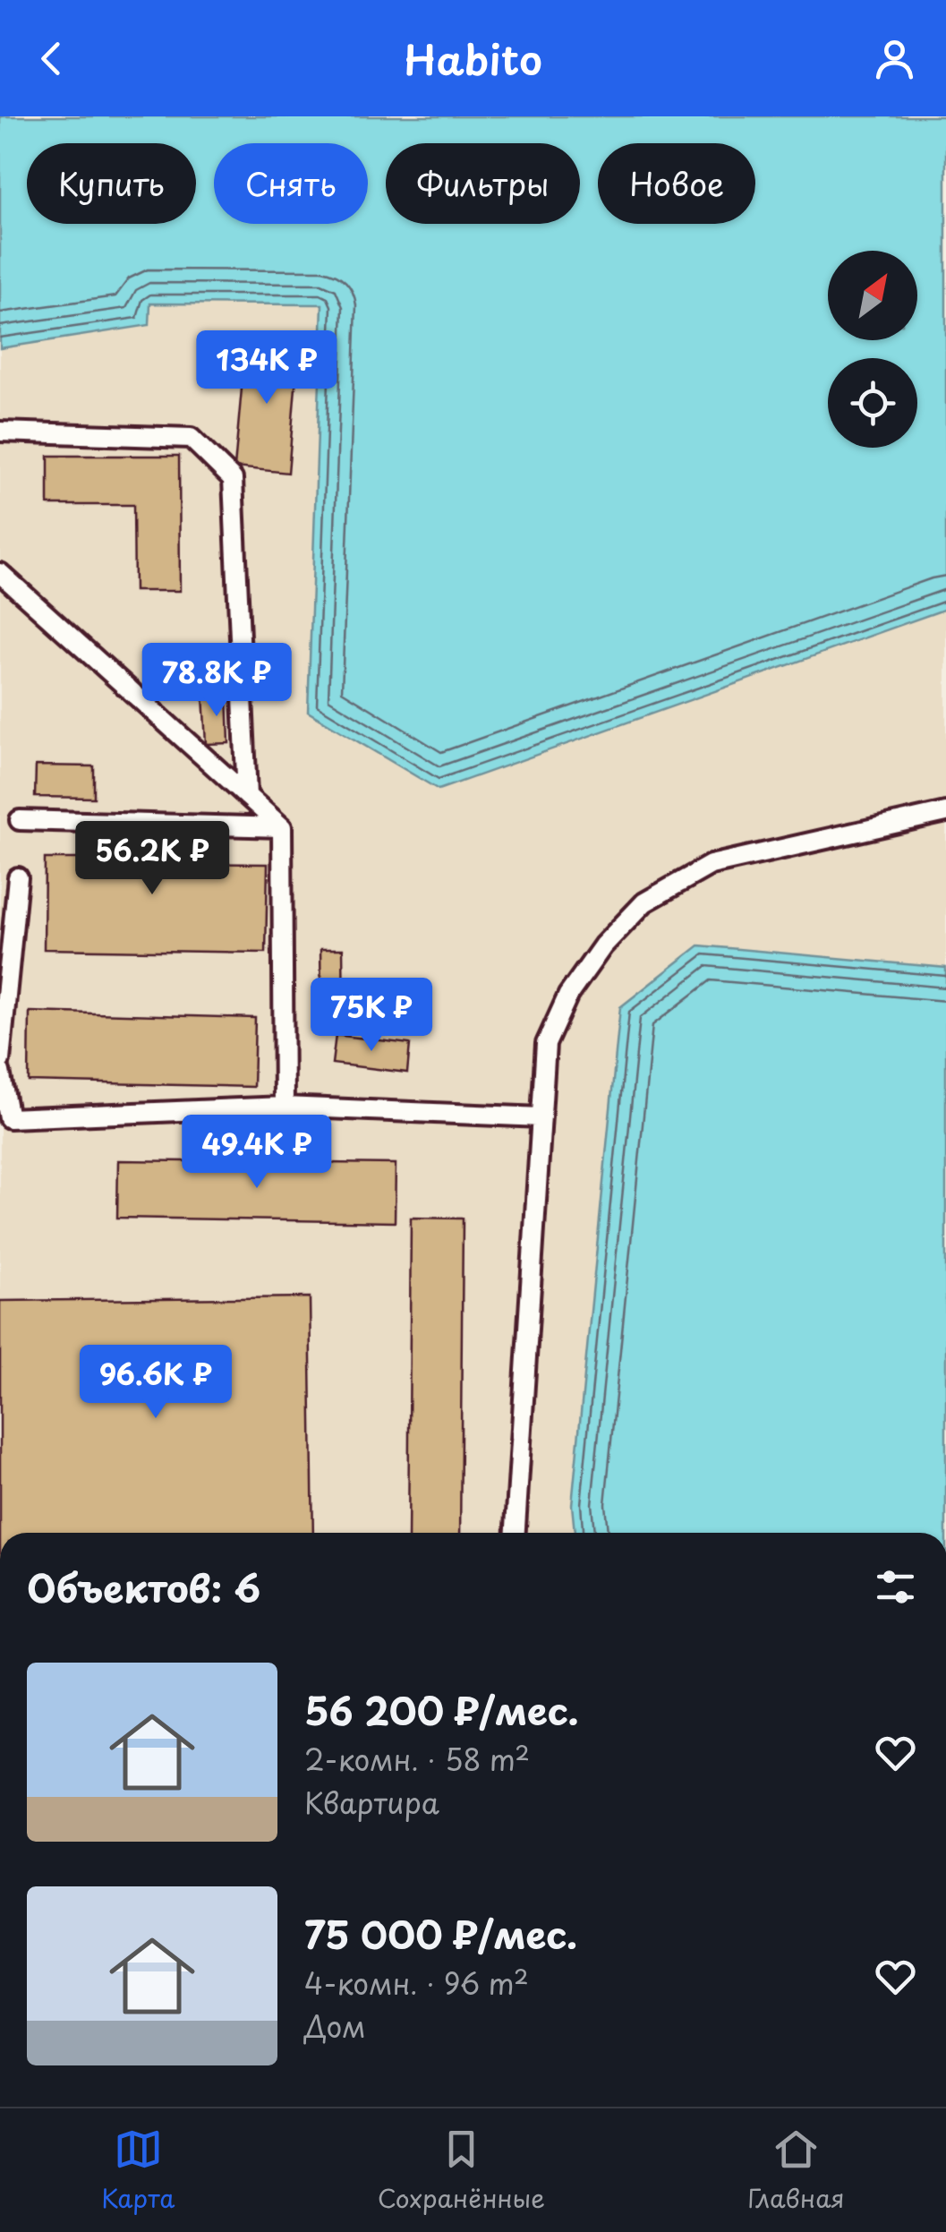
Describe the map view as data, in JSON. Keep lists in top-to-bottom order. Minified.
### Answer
{"north":"top right","page":{"header":"Habito","chip":["Купить","Снять","Фильтры","Новое"],"price":["134K ₽","78.8K ₽","56.2K ₽","75K ₽","49.4K ₽","96.6K ₽"],"heading":"Объектов: 6","list":[{"name":"56 200 ₽/мес.","note":"2-комн. · 58 m² · Квартира"},{"name":"75 000 ₽/мес.","note":"4-комн. · 96 m² · Дом"}],"tabs":["Карта","Сохранённые","Главная"]}}
